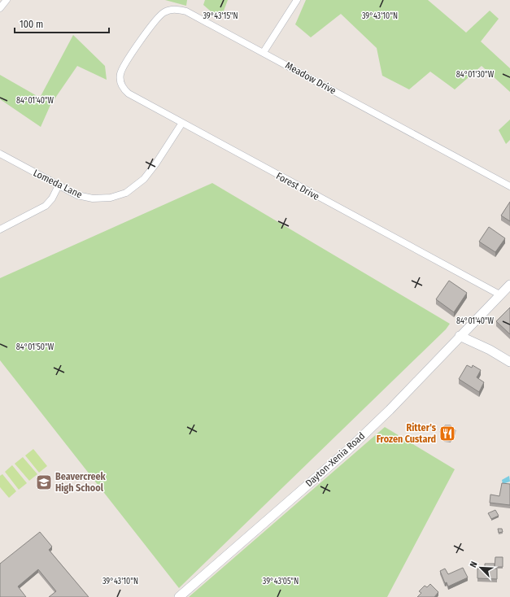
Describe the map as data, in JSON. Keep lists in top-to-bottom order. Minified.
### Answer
{"streets":{"main road":["Dayton-Xenia Road"],"street":["Meadow Drive","Lomeda Lane","Forest Drive"]},"crossings":[["Meadow Drive","Forest Drive"],["Lomeda Lane","Forest Drive"],["Forest Drive","Dayton-Xenia Road"]],"places":{"restaurant":["Ritter's Frozen Custard"],"school or university":["Beavercreek High School"]},"scale_bar":"100 m","north":"top left","coordinates":["39°43'10\"N","39°43'15\"N","84°01'30\"W","84°01'40\"W","84°01'50\"W","39°43'05\"N"]}
